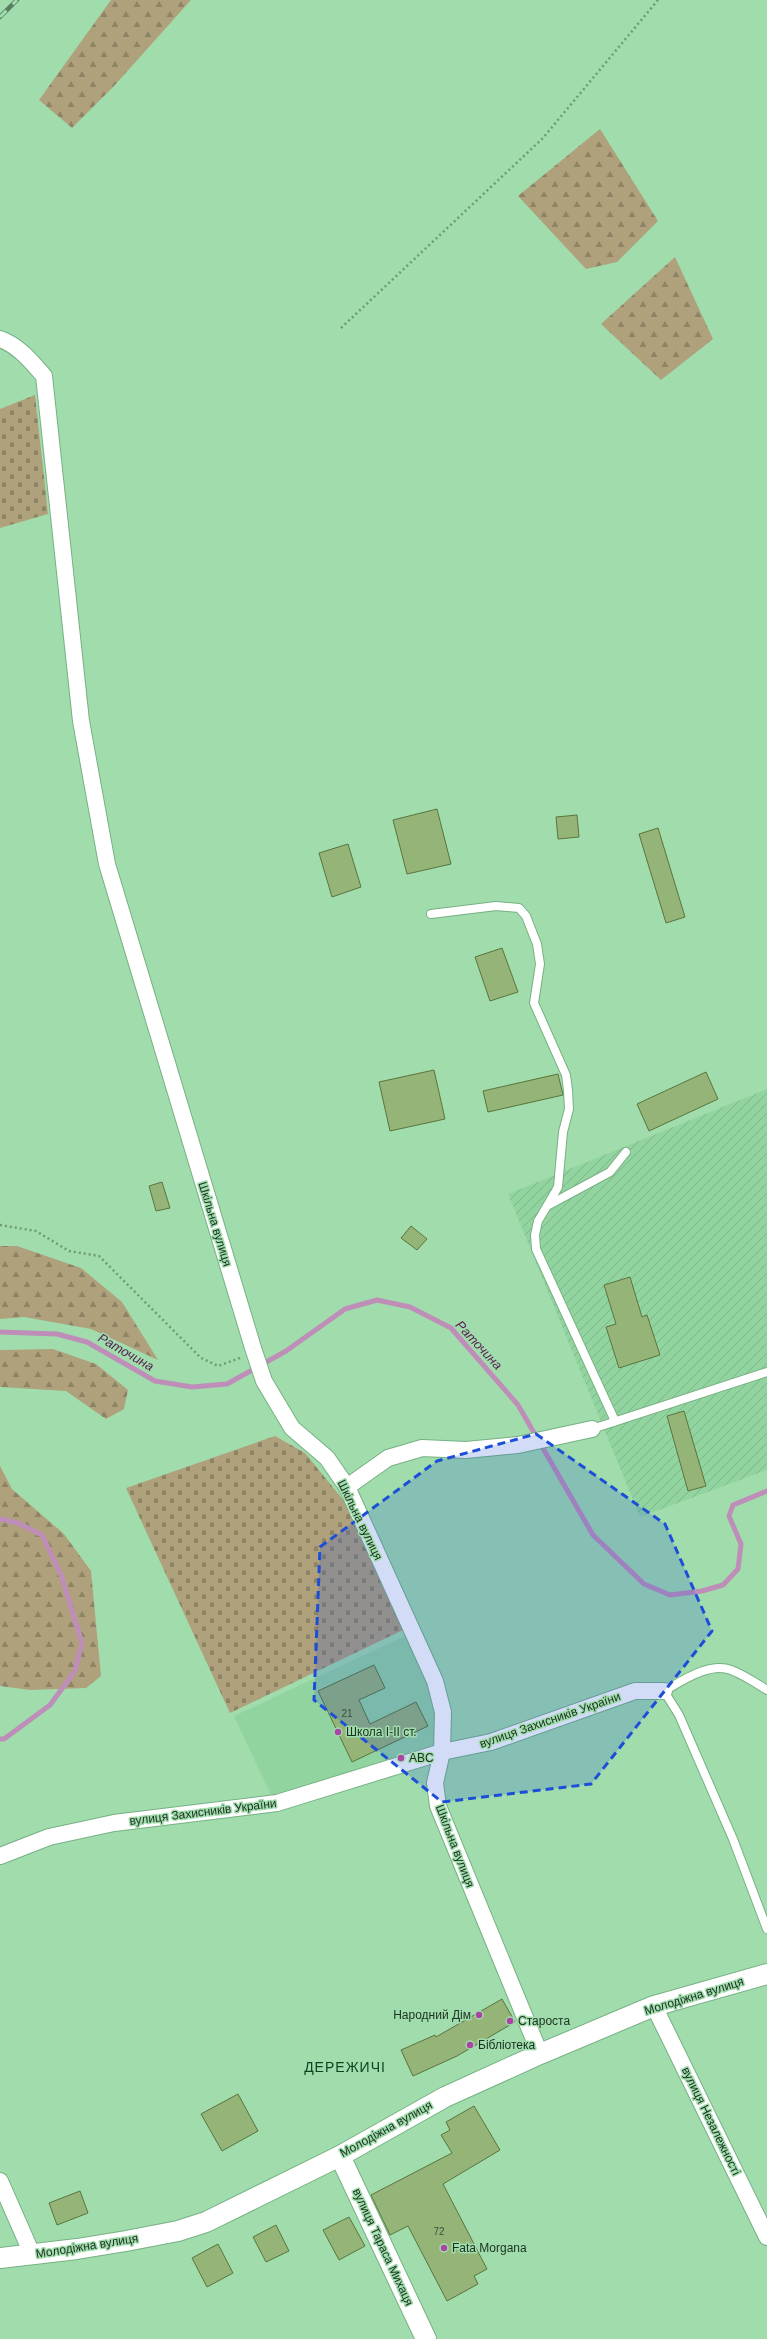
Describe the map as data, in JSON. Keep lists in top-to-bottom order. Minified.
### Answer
{"streets":{"street":["Шкільна вулиця","вулиця Захисників України","Молодіжна вулиця","вулиця Незалежності","вулиця Тараса Михаця"]},"crossings":[["Шкільна вулиця","вулиця Захисників України"],["Шкільна вулиця","Молодіжна вулиця"],["Молодіжна вулиця","вулиця Незалежності"],["Молодіжна вулиця","вулиця Тараса Михаця"]],"districts":["ДЕРЕЖИЧІ"],"water":["Раточина"],"places":["Школа І-ІІ ст.","ABC","Народний Дім","Староста","Бібліотека","Fata Morgana"],"house_numbers":["21","72"]}
